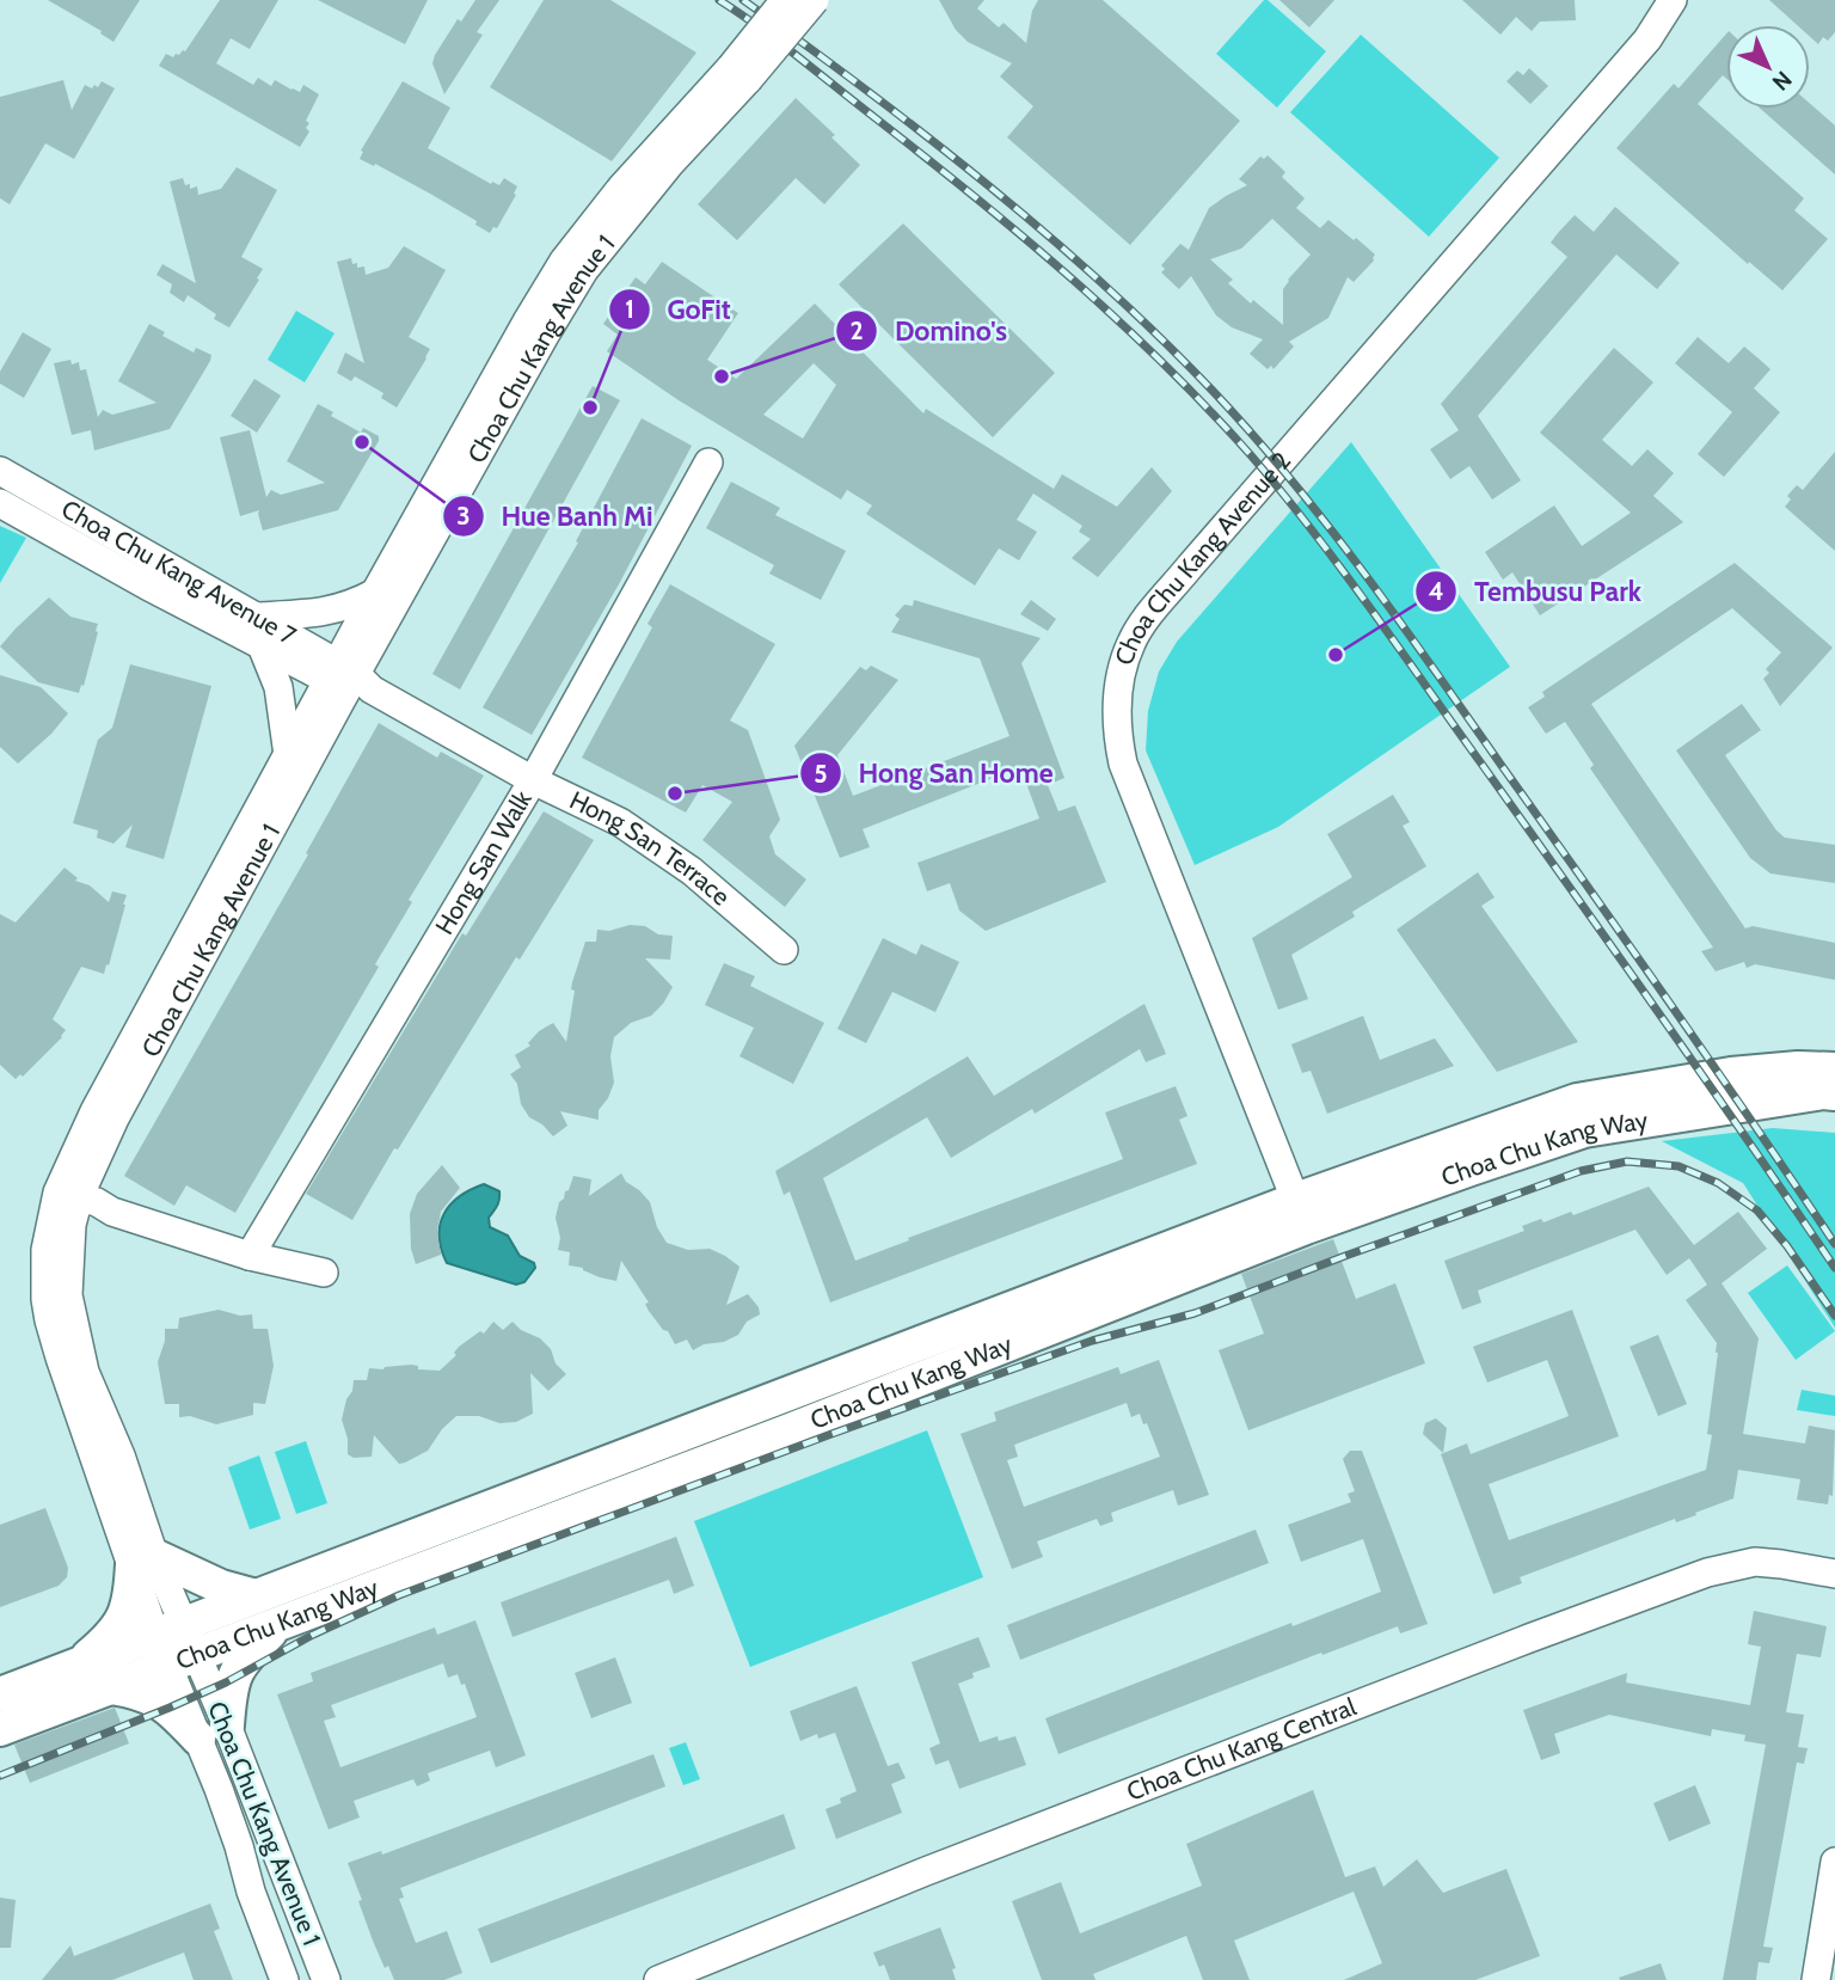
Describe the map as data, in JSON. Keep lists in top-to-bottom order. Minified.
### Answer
{"streets":{"main road":["Choa Chu Kang Way"],"street":["Choa Chu Kang Avenue 1","Choa Chu Kang Avenue 2","Choa Chu Kang Avenue 7","Hong San Terrace","Hong San Walk","Choa Chu Kang Central"]},"crossings":[["Choa Chu Kang Avenue 1","Choa Chu Kang Avenue 7"],["Choa Chu Kang Avenue 1","Hong San Terrace"],["Choa Chu Kang Avenue 1","Choa Chu Kang Way"],["Choa Chu Kang Avenue 2","Choa Chu Kang Way"],["Choa Chu Kang Avenue 7","Hong San Terrace"],["Hong San Terrace","Hong San Walk"]],"places":["Domino's","GoFit","Hue Banh Mi","Tembusu Park","Hong San Home"],"north":"bottom right"}
